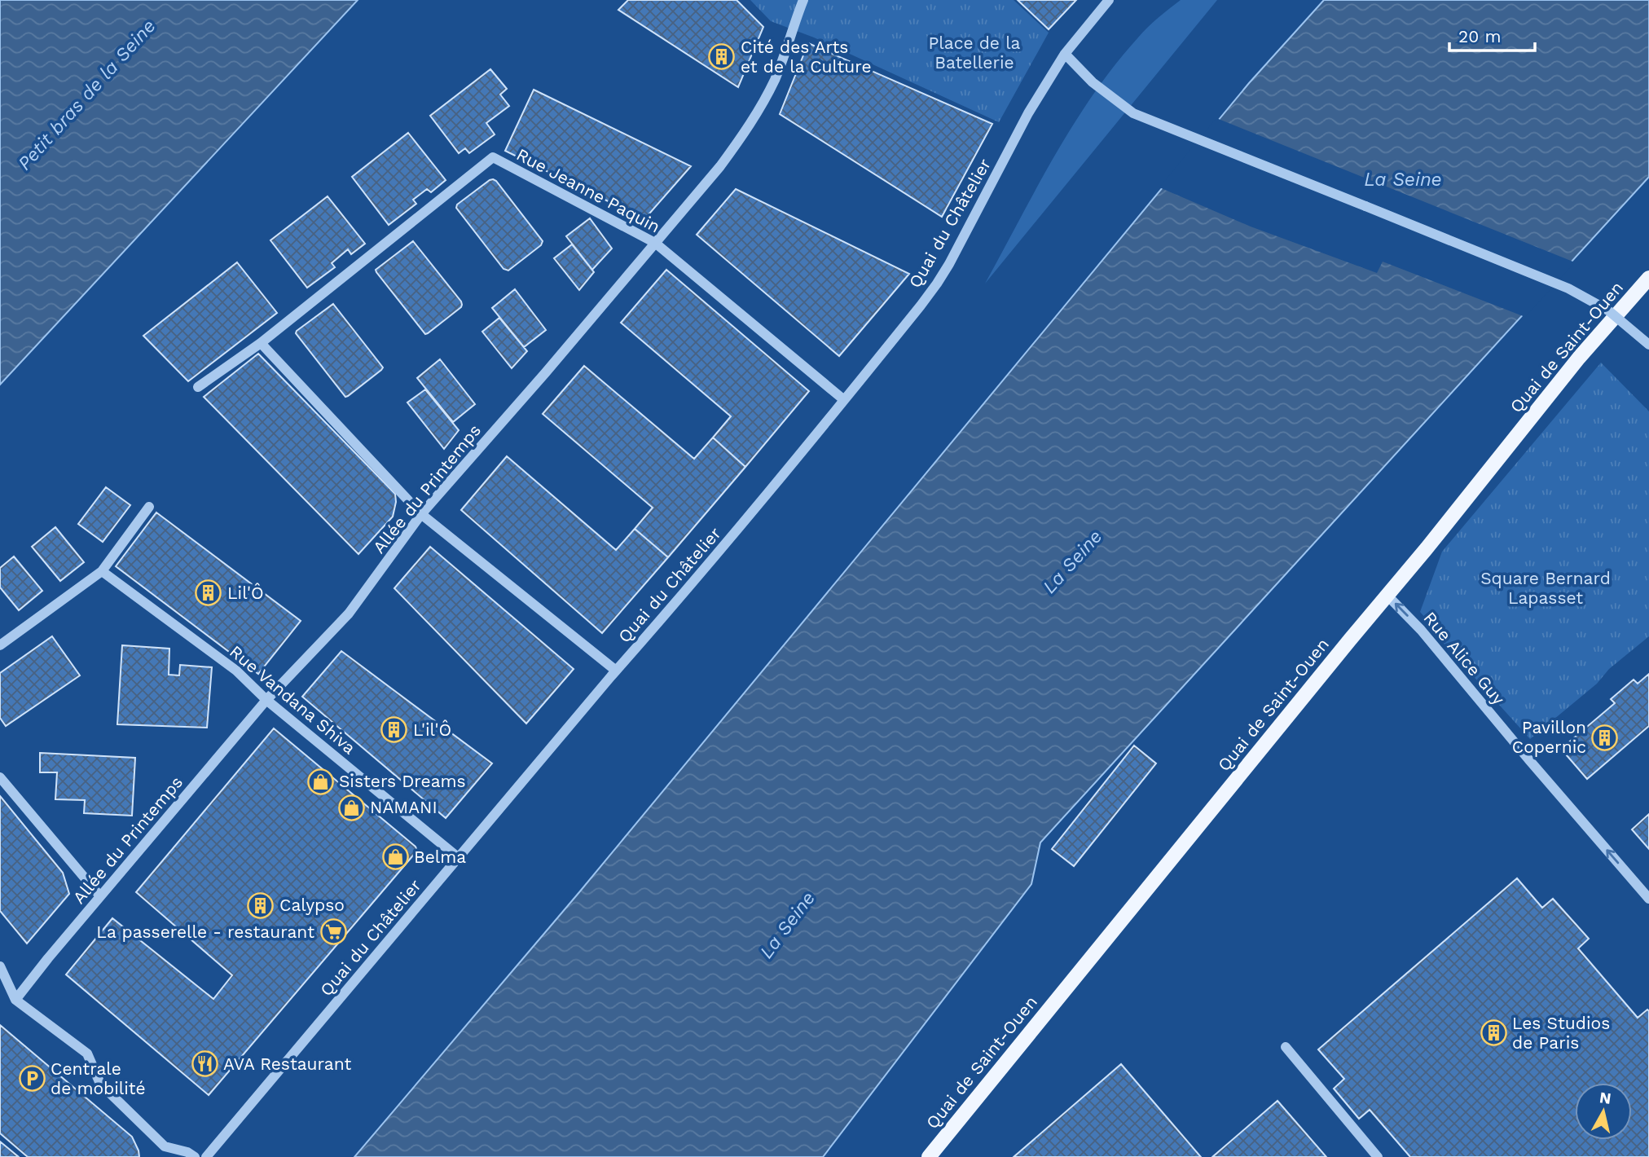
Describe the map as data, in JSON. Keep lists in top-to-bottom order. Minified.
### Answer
{"streets":{"main road":["Quai de Saint-Ouen"],"street":["Rue Jeanne Paquin","Quai du Châtelier","Allée du Printemps","Rue Alice Guy","Rue Vandana Shiva"]},"crossings":[["Rue Jeanne Paquin","Quai du Châtelier"],["Rue Jeanne Paquin","Allée du Printemps"],["Quai du Châtelier","Rue Vandana Shiva"],["Quai de Saint-Ouen","Rue Alice Guy"],["Allée du Printemps","Rue Vandana Shiva"]],"one_way":["Rue Alice Guy"],"water":["Petit bras de la Seine","La Seine"],"parks":["Place de la Batellerie","Square Bernard Lapasset"],"places":{"building":["Cité des Arts et de la Culture","Lil'Ô","L'il'Ô","Pavillon Copernic","Calypso","Les Studios de Paris"],"shop":["Sisters Dreams","NAMANI","Belma"],"supermarket":["La passerelle - restaurant"],"restaurant":["AVA Restaurant"],"parking":["Centrale de mobilité"]},"scale_bar":"20 m","north":"top"}
